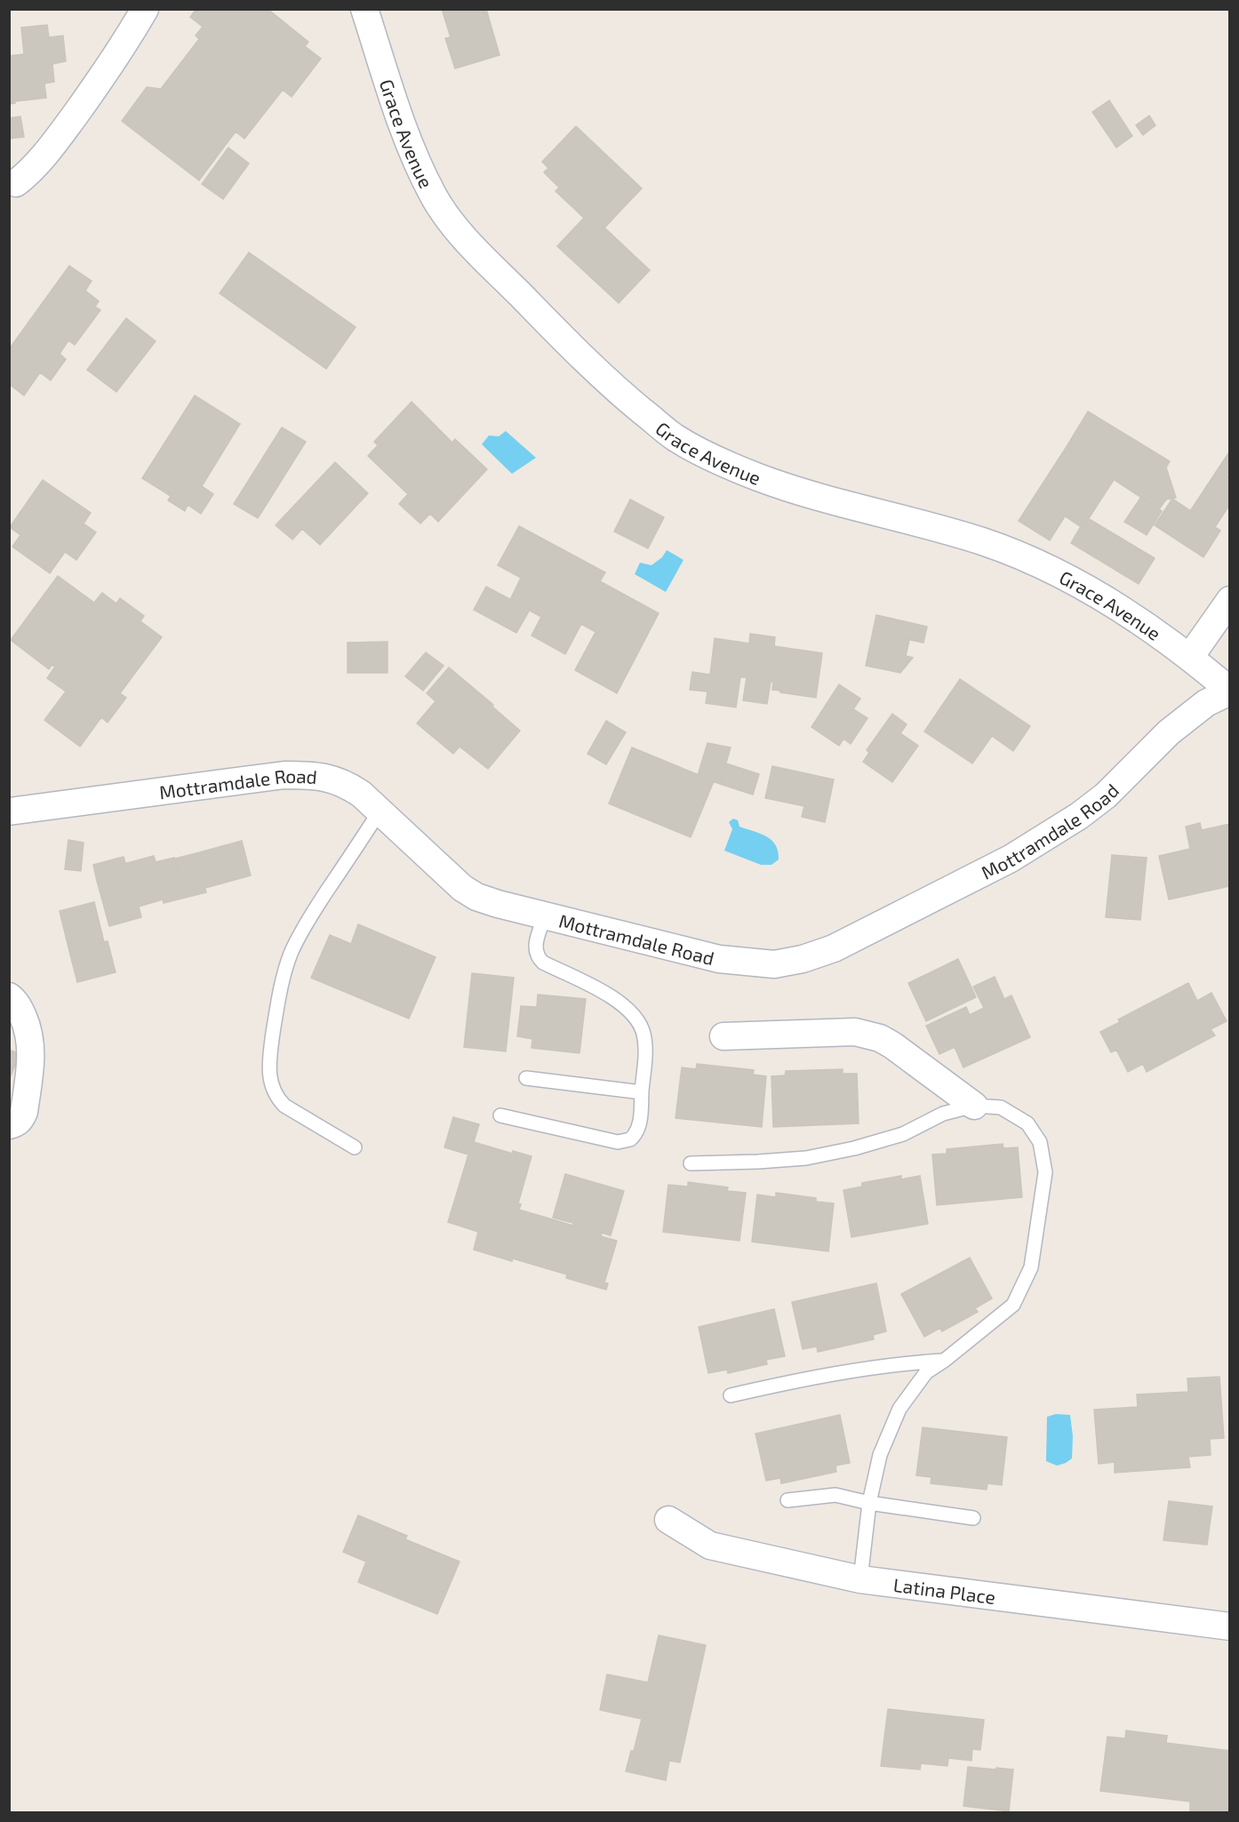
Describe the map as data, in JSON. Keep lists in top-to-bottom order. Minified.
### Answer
{"streets":{"street":["Grace Avenue","Mottramdale Road","Latina Place"]},"crossings":[["Grace Avenue","Mottramdale Road"]]}
